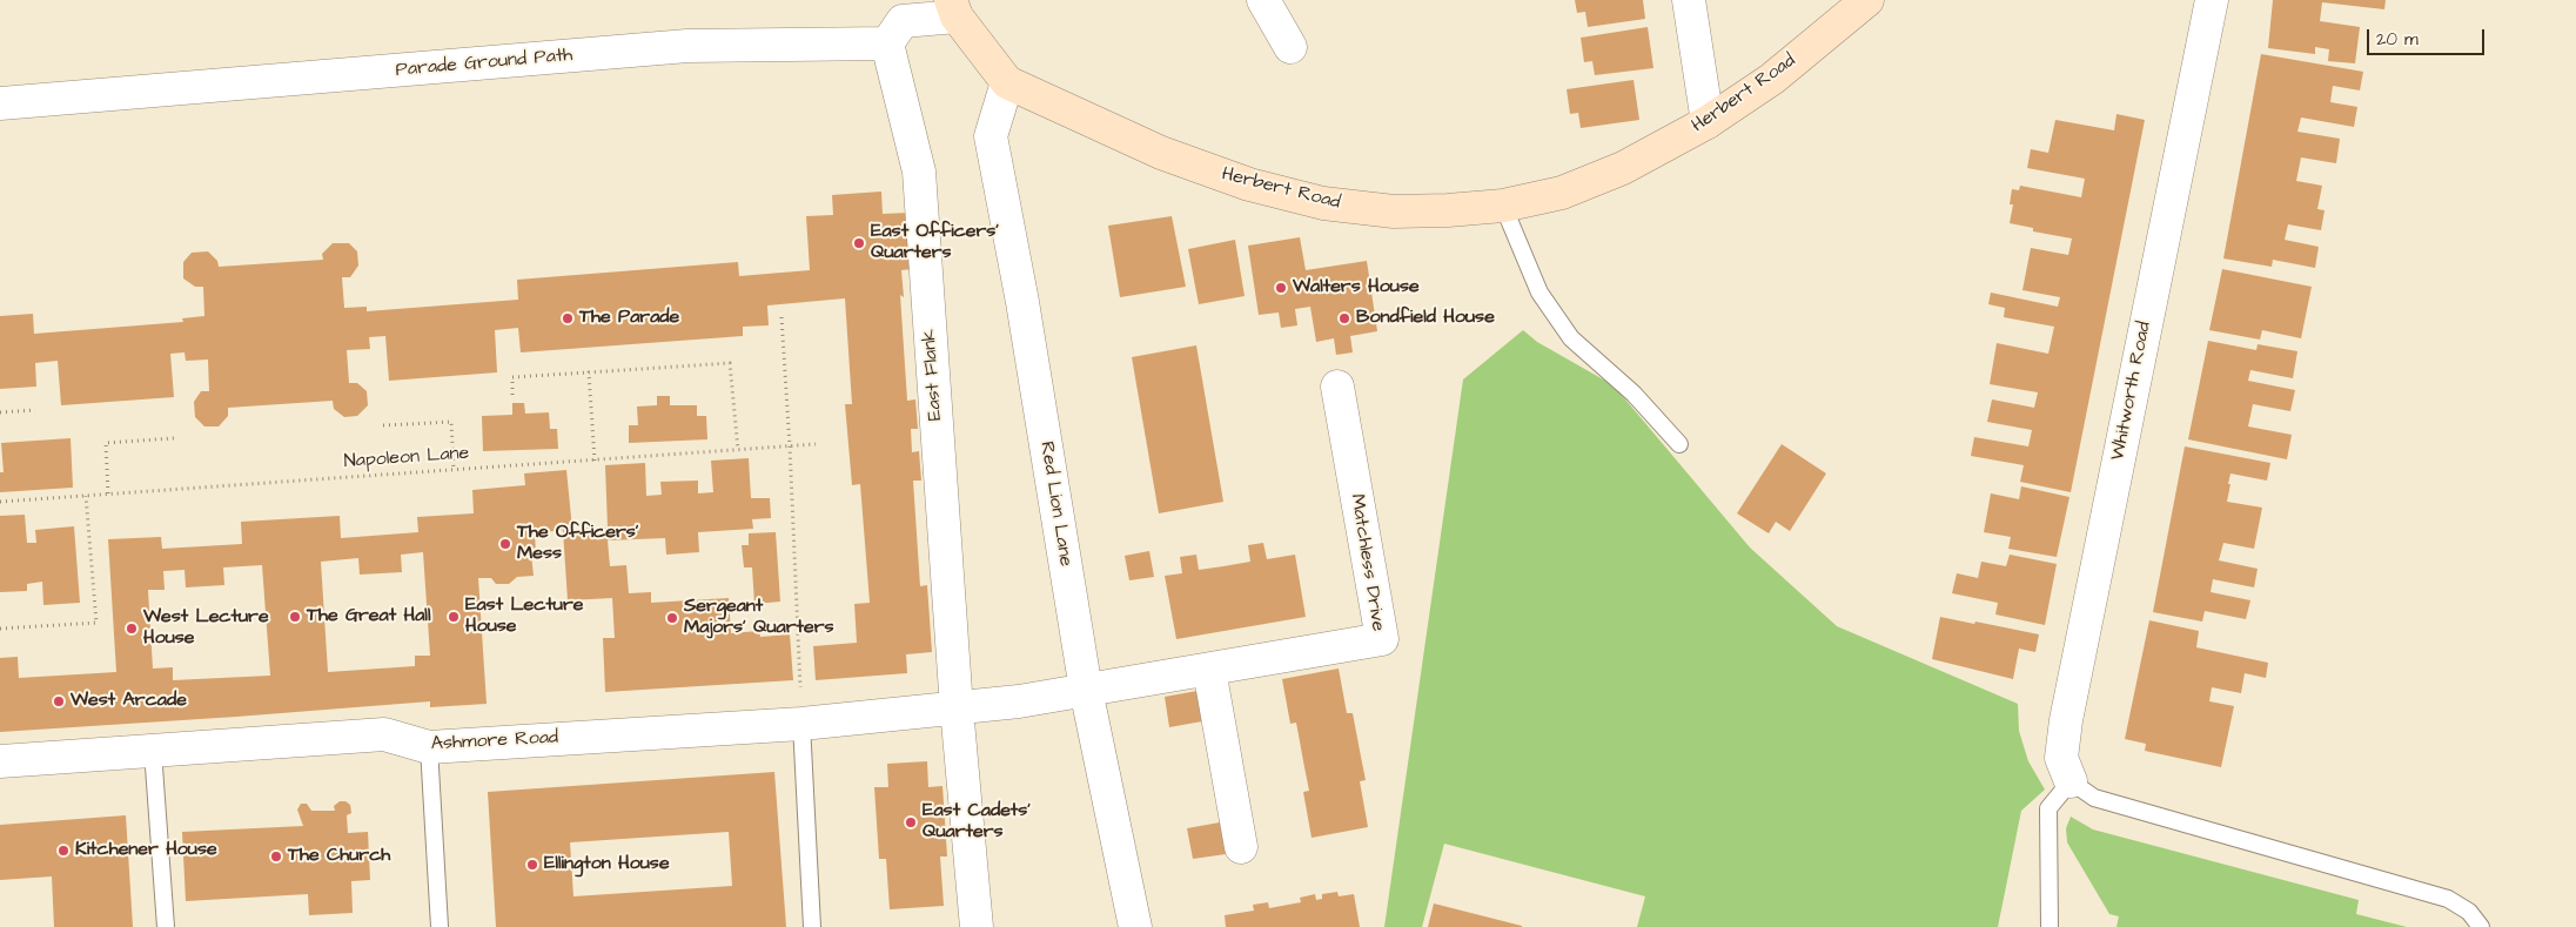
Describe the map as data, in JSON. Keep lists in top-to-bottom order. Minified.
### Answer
{"streets":{"street":["Parade Ground Path","Herbert Road","East Flank","Whitworth Road","Red Lion Lane","Matchless Drive","Ashmore Road"],"path":["Napoleon Lane"]},"crossings":[["Parade Ground Path","East Flank"],["Herbert Road","Red Lion Lane"],["East Flank","Matchless Drive"],["East Flank","Ashmore Road"],["Red Lion Lane","Matchless Drive"],["Matchless Drive","Ashmore Road"]],"places":["East Officers' Quarters","Walters House","The Parade","Bondfield House","The Officers' Mess","The Great Hall","East Lecture House","Sergeant Majors' Quarters","West Lecture House","West Arcade","East Cadets' Quarters","Kitchener House","The Church","Ellington House"],"scale_bar":"20 m"}
